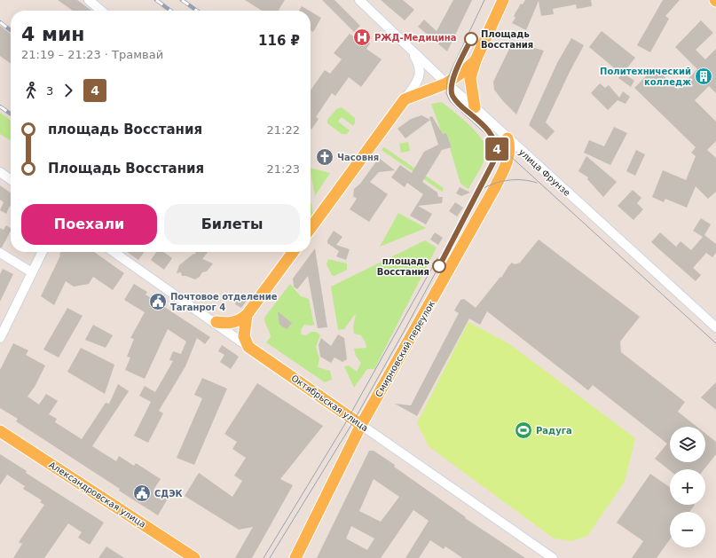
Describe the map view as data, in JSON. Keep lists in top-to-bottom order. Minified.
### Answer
{"streets":{"main road":["Смирновский переулок","Октябрьская улица","Александровская улица"],"street":["улица Фрунзе"]},"crossings":[["улица Фрунзе","Смирновский переулок"],["Смирновский переулок","Октябрьская улица"]],"places":{"hospital":["РЖД-Медицина"],"other":["Площадь Восстания","площадь Восстания"],"building":["Политехнический колледж"],"church":["Часовня"],"public building":["Почтовое отделение Таганрог 4","СДЭК"],"sports":["Радуга"]},"lines":["tram line 4"],"page":{"on_map":"4","heading":["4 мин","21:19 – 21:23 · Трамвай","116 ₽"],"legs":["3","4"],"list":[{"name":"площадь Восстания","value":"21:22"},{"name":"Площадь Восстания","value":"21:23"}],"buttons":["Поехали","Билеты"],"map_buttons":["+","−"]}}
